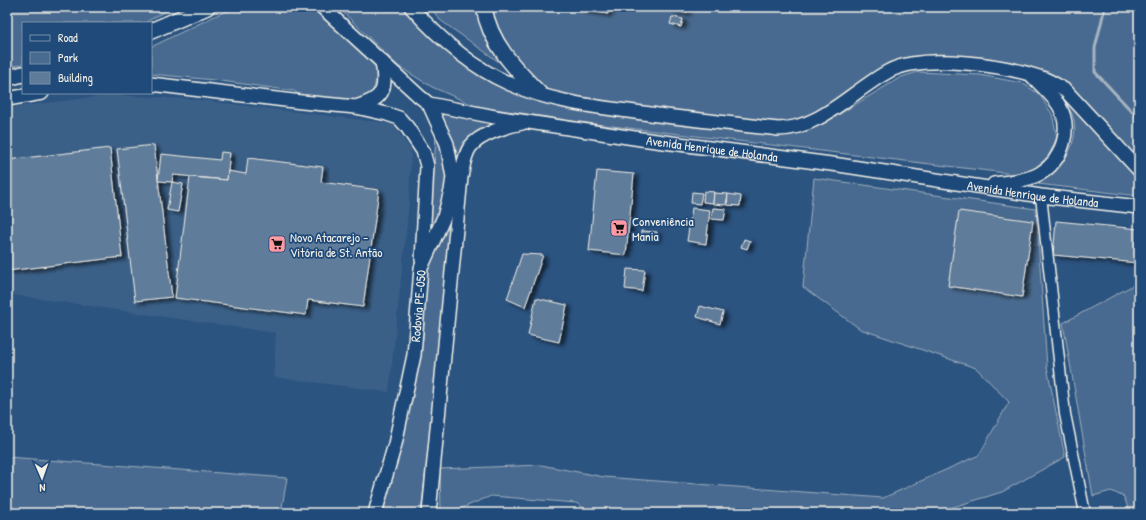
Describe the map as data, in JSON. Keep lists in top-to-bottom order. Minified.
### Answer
{"streets":{"main road":["Avenida Henrique de Holanda","Rodovia PE-050"]},"crossings":[["Avenida Henrique de Holanda","Rodovia PE-050"]],"places":{"supermarket":["Conveniência Mania","Novo Atacarejo - Vitória de St. Antão"]},"legend":["Road","Park","Building"],"north":"bottom"}
